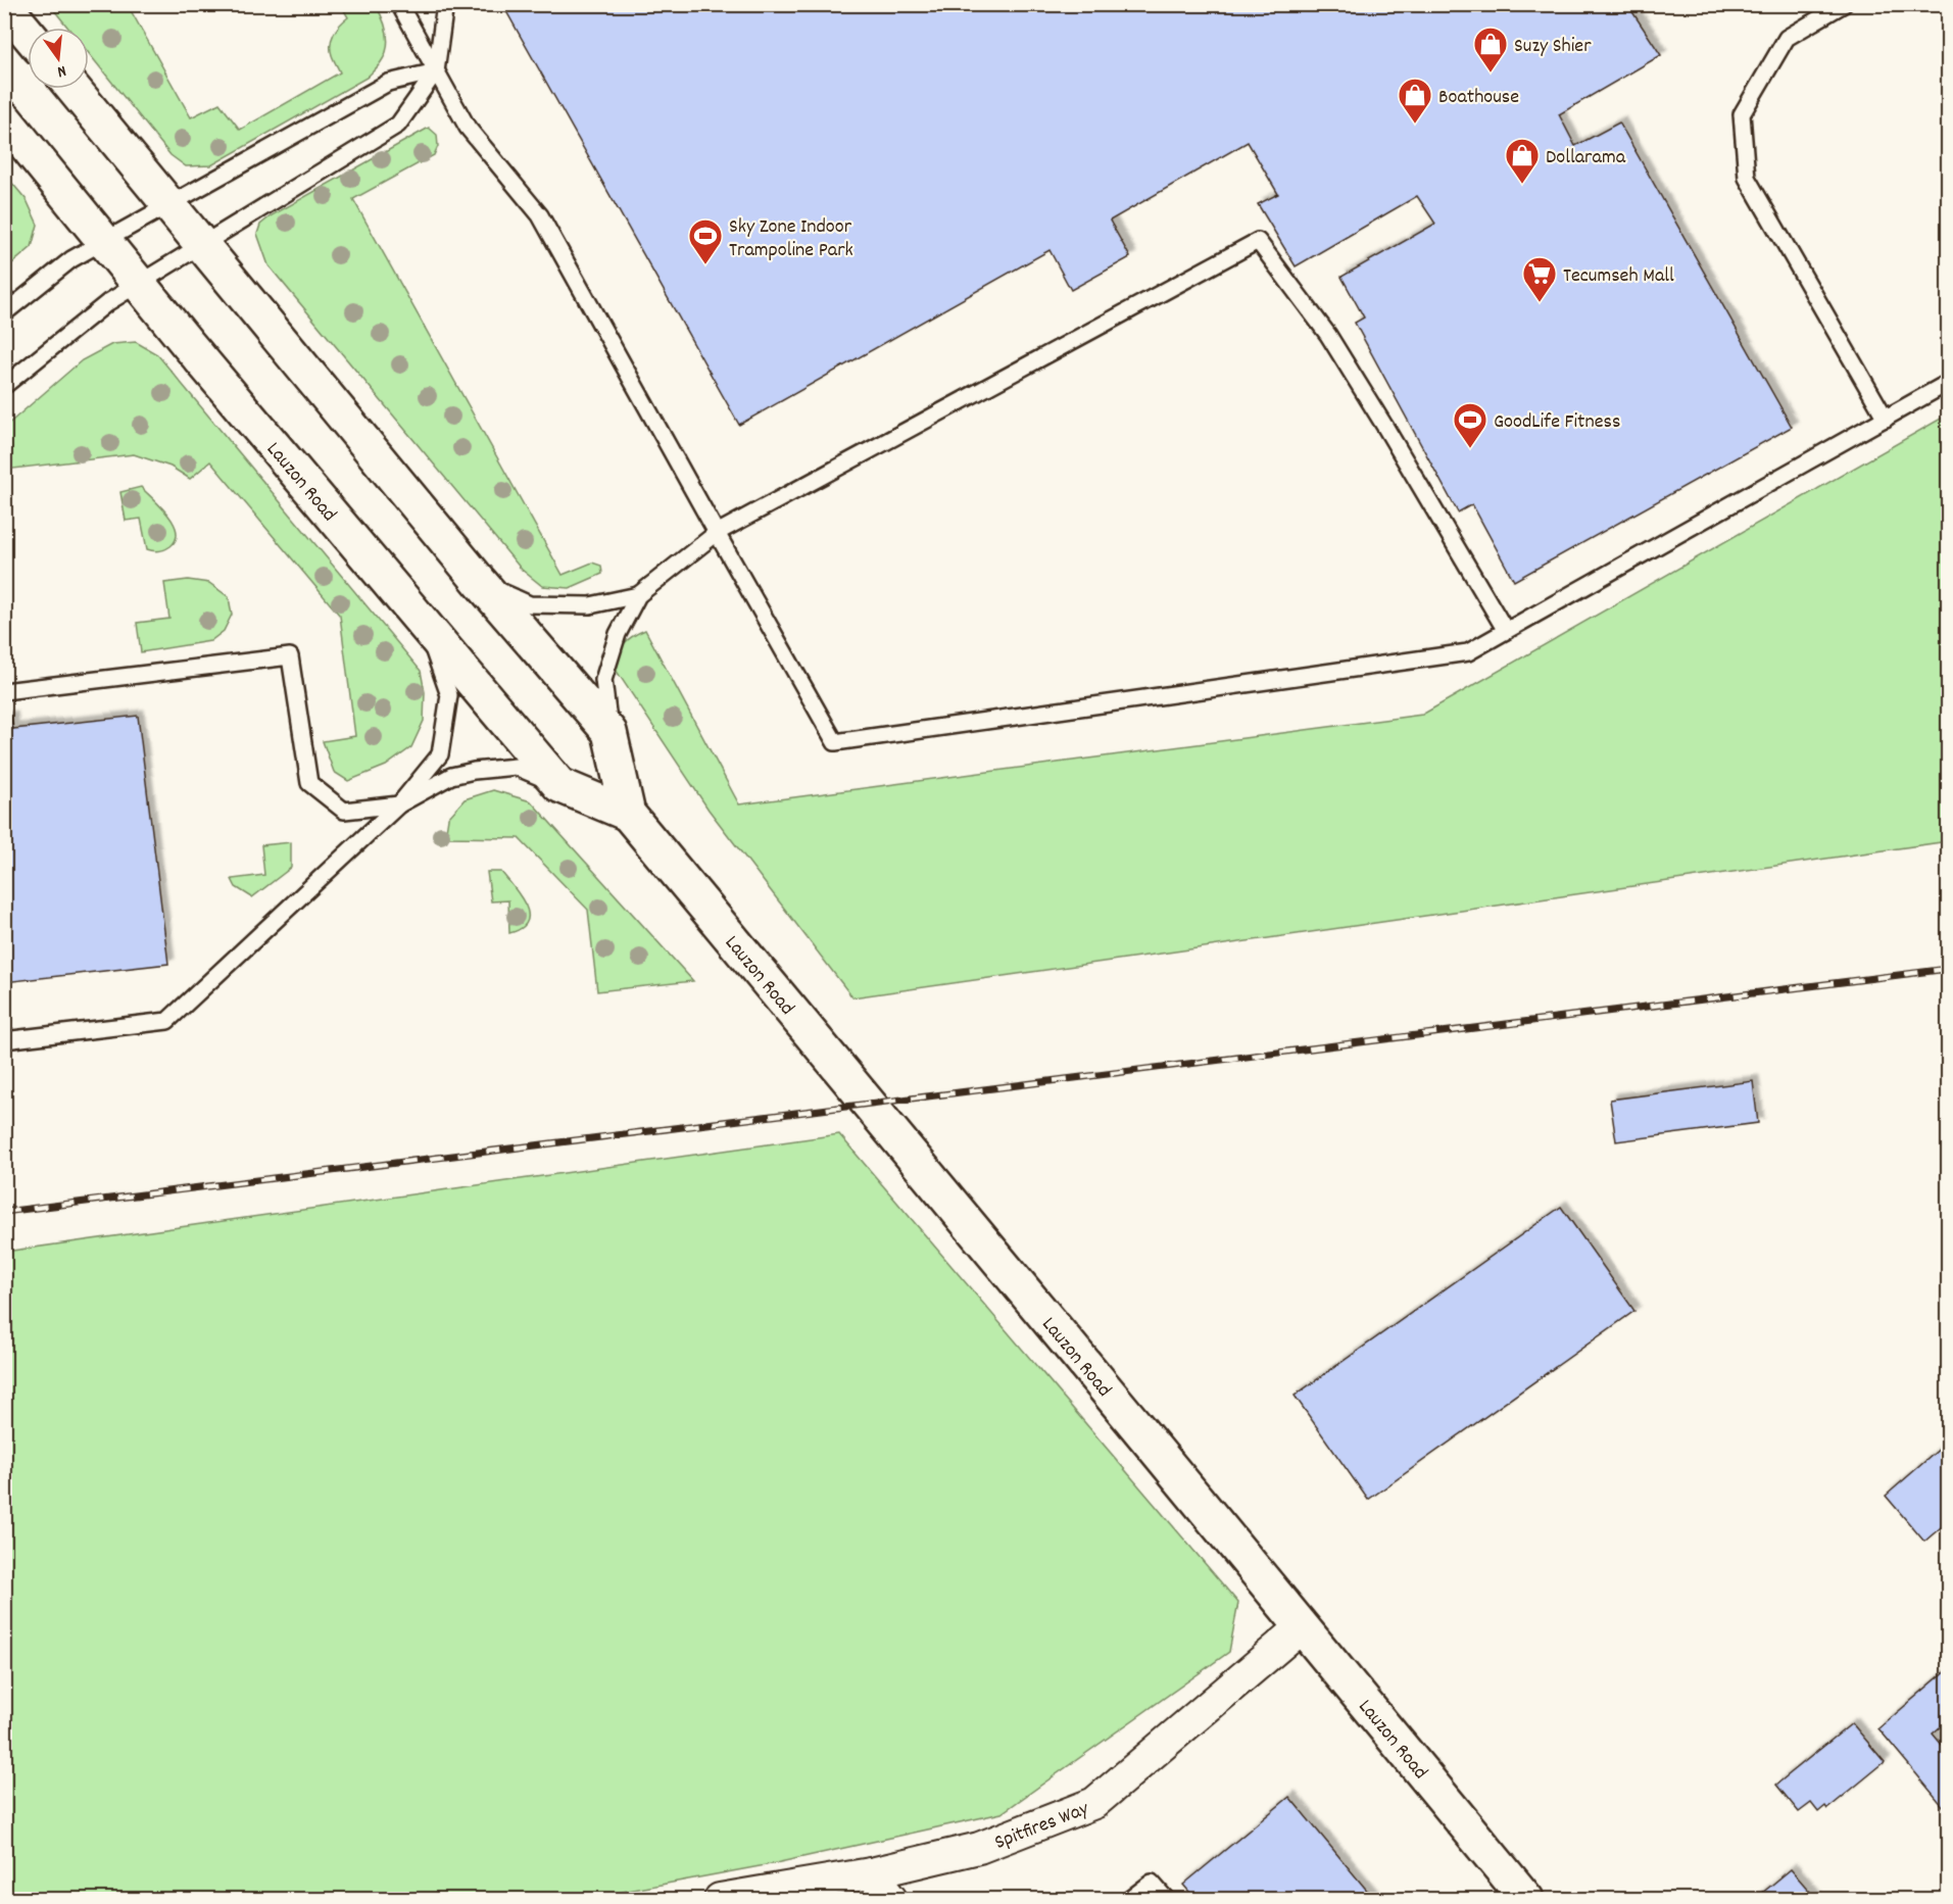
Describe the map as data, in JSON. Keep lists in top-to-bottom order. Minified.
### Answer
{"streets":{"street":["Lauzon Road","Spitfires Way"]},"crossings":[["Lauzon Road","Spitfires Way"]],"places":{"shop":["Suzy Shier","Boathouse","Dollarama"],"sports":["Sky Zone Indoor Trampoline Park","GoodLife Fitness"],"supermarket":["Tecumseh Mall"]},"north":"bottom"}
